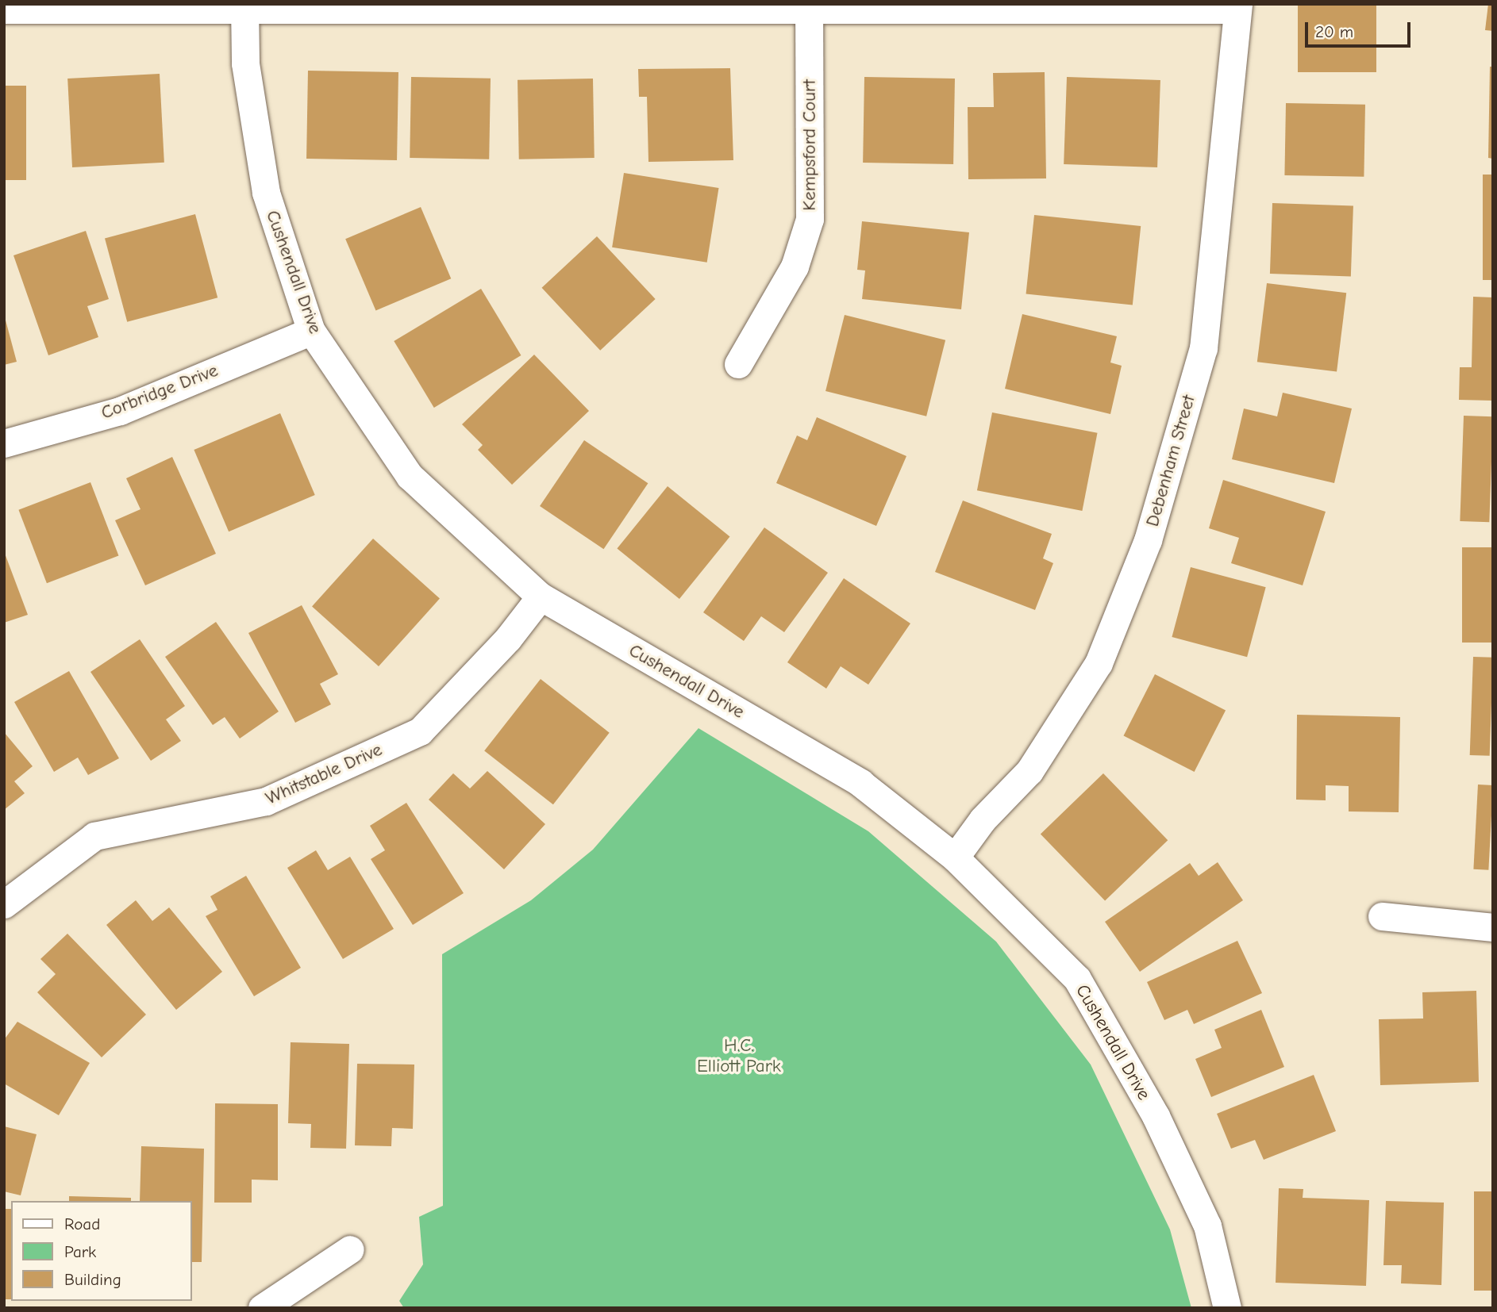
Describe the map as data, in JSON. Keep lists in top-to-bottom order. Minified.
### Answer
{"streets":{"street":["Kempsford Court","Cushendall Drive","Corbridge Drive","Debenham Street","Whitstable Drive"]},"crossings":[["Cushendall Drive","Corbridge Drive"],["Cushendall Drive","Debenham Street"],["Cushendall Drive","Whitstable Drive"]],"parks":["H.C. Elliott Park"],"legend":["Road","Park","Building"],"scale_bar":"20 m"}
